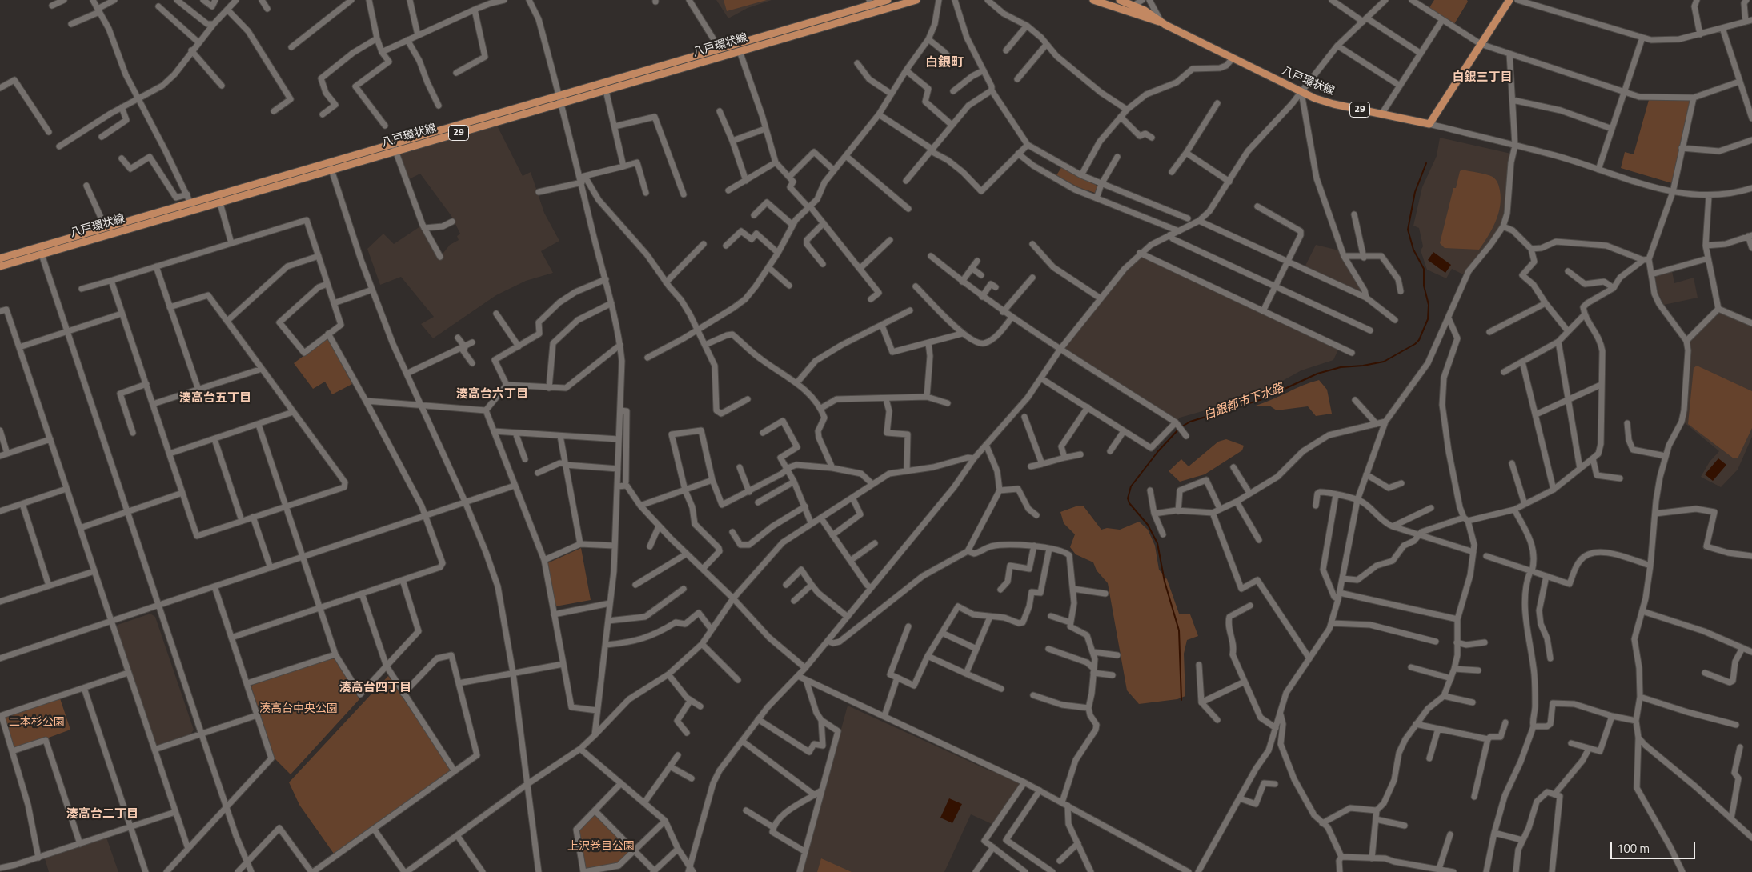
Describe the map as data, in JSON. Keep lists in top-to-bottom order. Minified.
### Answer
{"streets":{"main road":["八戸環状線","29"]},"districts":["白銀町","白銀三丁目","湊高台六丁目","湊高台五丁目","湊高台四丁目","湊高台二丁目"],"water":["白銀都市下水路"],"parks":["湊高台中央公園","二本杉公園","上沢巻目公園"],"scale_bar":"100 m"}
